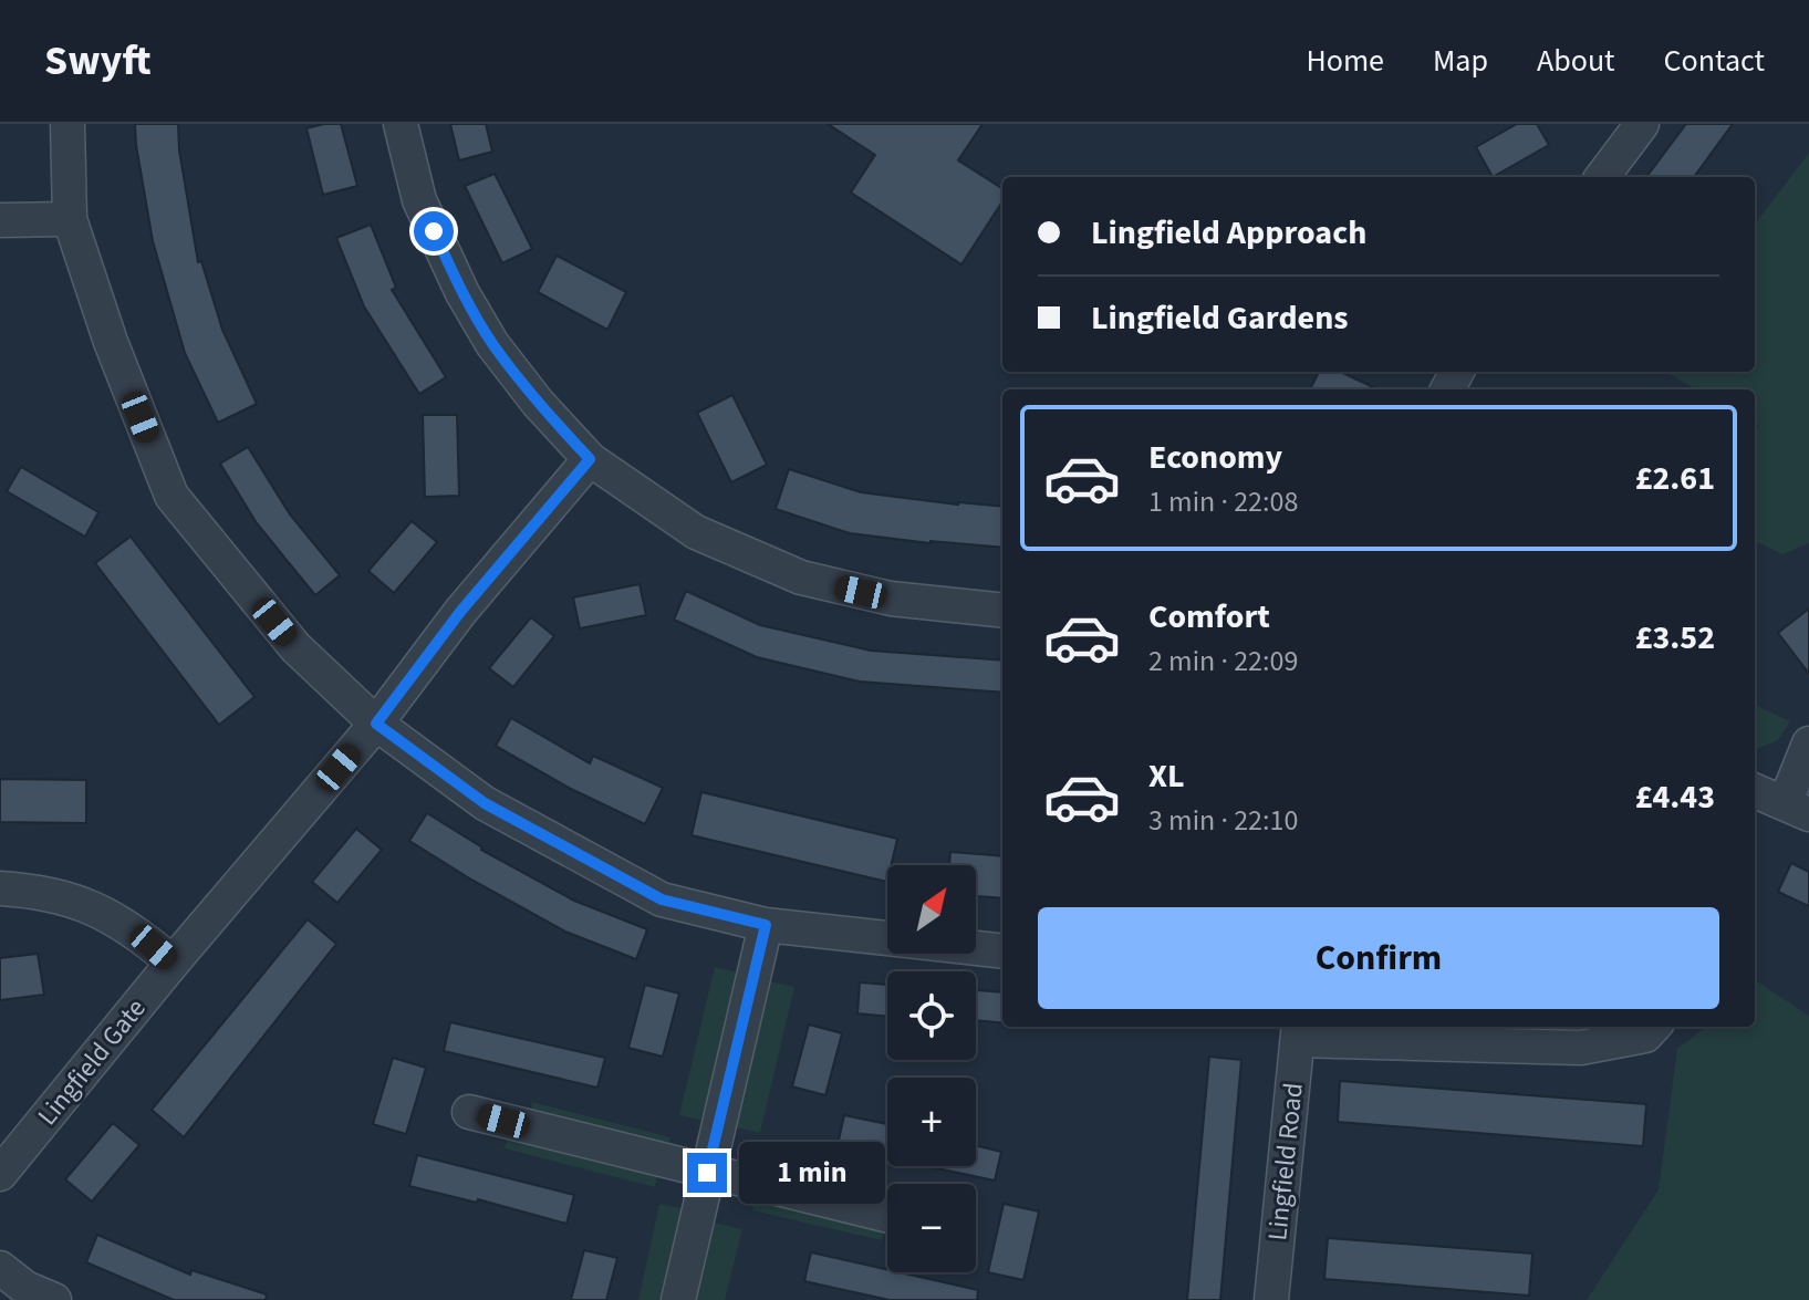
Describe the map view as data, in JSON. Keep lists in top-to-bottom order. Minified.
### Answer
{"streets":{"street":["Lingfield Gate","Lingfield Road"]},"north":"top right","page":{"header":"Swyft","nav":["Home","Map","About","Contact"],"banner":["Lingfield Approach","Lingfield Gardens"],"list":[{"name":"Economy","note":"1 min · 22:08","value":"£2.61"},{"name":"Comfort","note":"2 min · 22:09","value":"£3.52"},{"name":"XL","note":"3 min · 22:10","value":"£4.43"}],"map_buttons":["+","−"],"buttons":"Confirm","bubble":"1 min"}}
